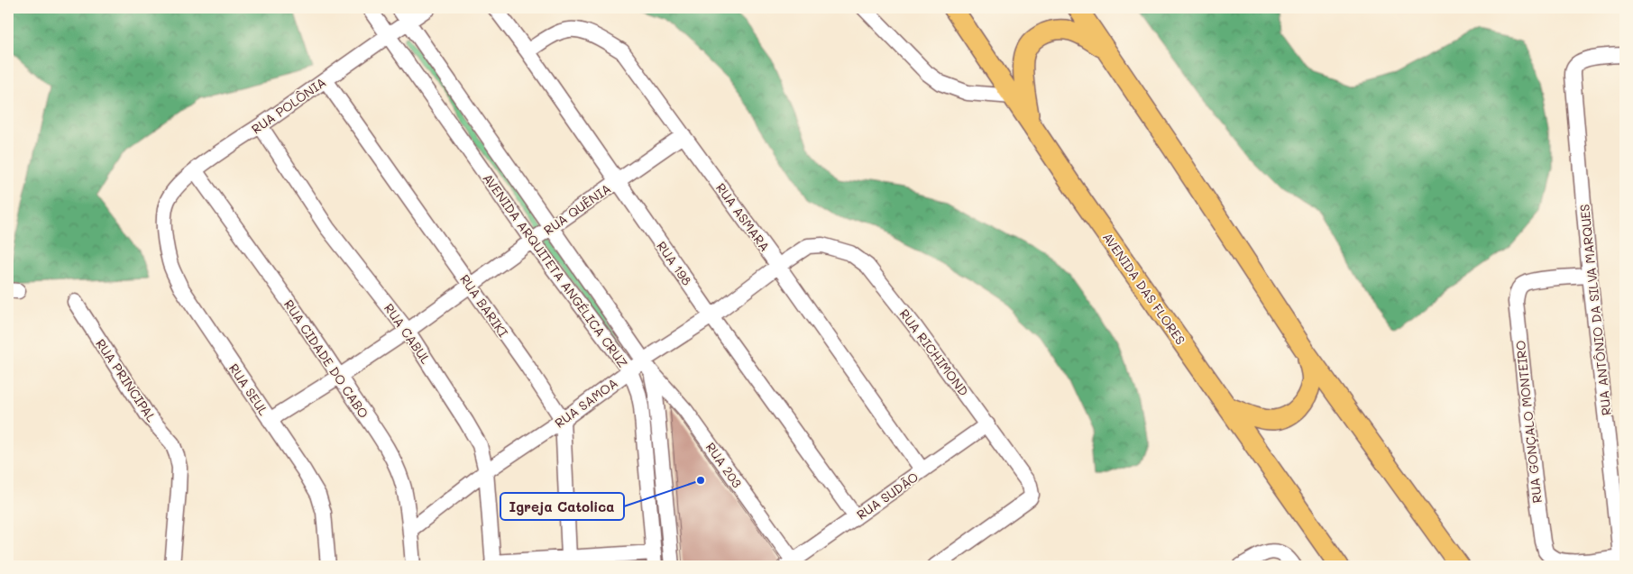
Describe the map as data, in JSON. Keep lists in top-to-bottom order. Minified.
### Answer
{"streets":{"main road":["AVENIDA DAS FLORES"],"street":["RUA POLÔNIA","RUA QUÊNIA","RUA ASMARA","RUA 198","AVENIDA ARQUITETA ANGÉLICA CRUZ","RUA BARIKI","RUA ANTÔNIO DA SILVA MARQUES","RUA CABUL","RUA RICHIMOND","RUA CIDADE DO CABO","RUA PRINCIPAL","RUA SEUL","RUA SAMOA","RUA GONÇALO MONTEIRO","RUA 203","RUA SUDÃO"]},"crossings":[["RUA POLÔNIA","AVENIDA ARQUITETA ANGÉLICA CRUZ"],["RUA POLÔNIA","RUA BARIKI"],["RUA POLÔNIA","RUA CABUL"],["RUA POLÔNIA","RUA CIDADE DO CABO"],["RUA POLÔNIA","RUA SEUL"],["RUA QUÊNIA","RUA ASMARA"],["RUA QUÊNIA","RUA 198"],["RUA QUÊNIA","AVENIDA ARQUITETA ANGÉLICA CRUZ"],["RUA QUÊNIA","RUA BARIKI"],["RUA QUÊNIA","RUA CABUL"],["RUA QUÊNIA","RUA CIDADE DO CABO"],["RUA QUÊNIA","RUA SEUL"],["RUA ASMARA","RUA 198"],["RUA ASMARA","RUA SAMOA"],["RUA ASMARA","RUA SUDÃO"],["RUA 198","RUA SAMOA"],["RUA 198","RUA SUDÃO"],["AVENIDA ARQUITETA ANGÉLICA CRUZ","RUA SAMOA"],["AVENIDA ARQUITETA ANGÉLICA CRUZ","RUA 203"],["RUA BARIKI","RUA SAMOA"],["RUA ANTÔNIO DA SILVA MARQUES","RUA GONÇALO MONTEIRO"],["RUA CABUL","RUA SAMOA"],["RUA RICHIMOND","RUA SAMOA"],["RUA RICHIMOND","RUA SUDÃO"],["RUA CIDADE DO CABO","RUA SAMOA"],["RUA SAMOA","RUA 203"],["RUA 203","RUA SUDÃO"]],"places":["Igreja Catolica"]}
